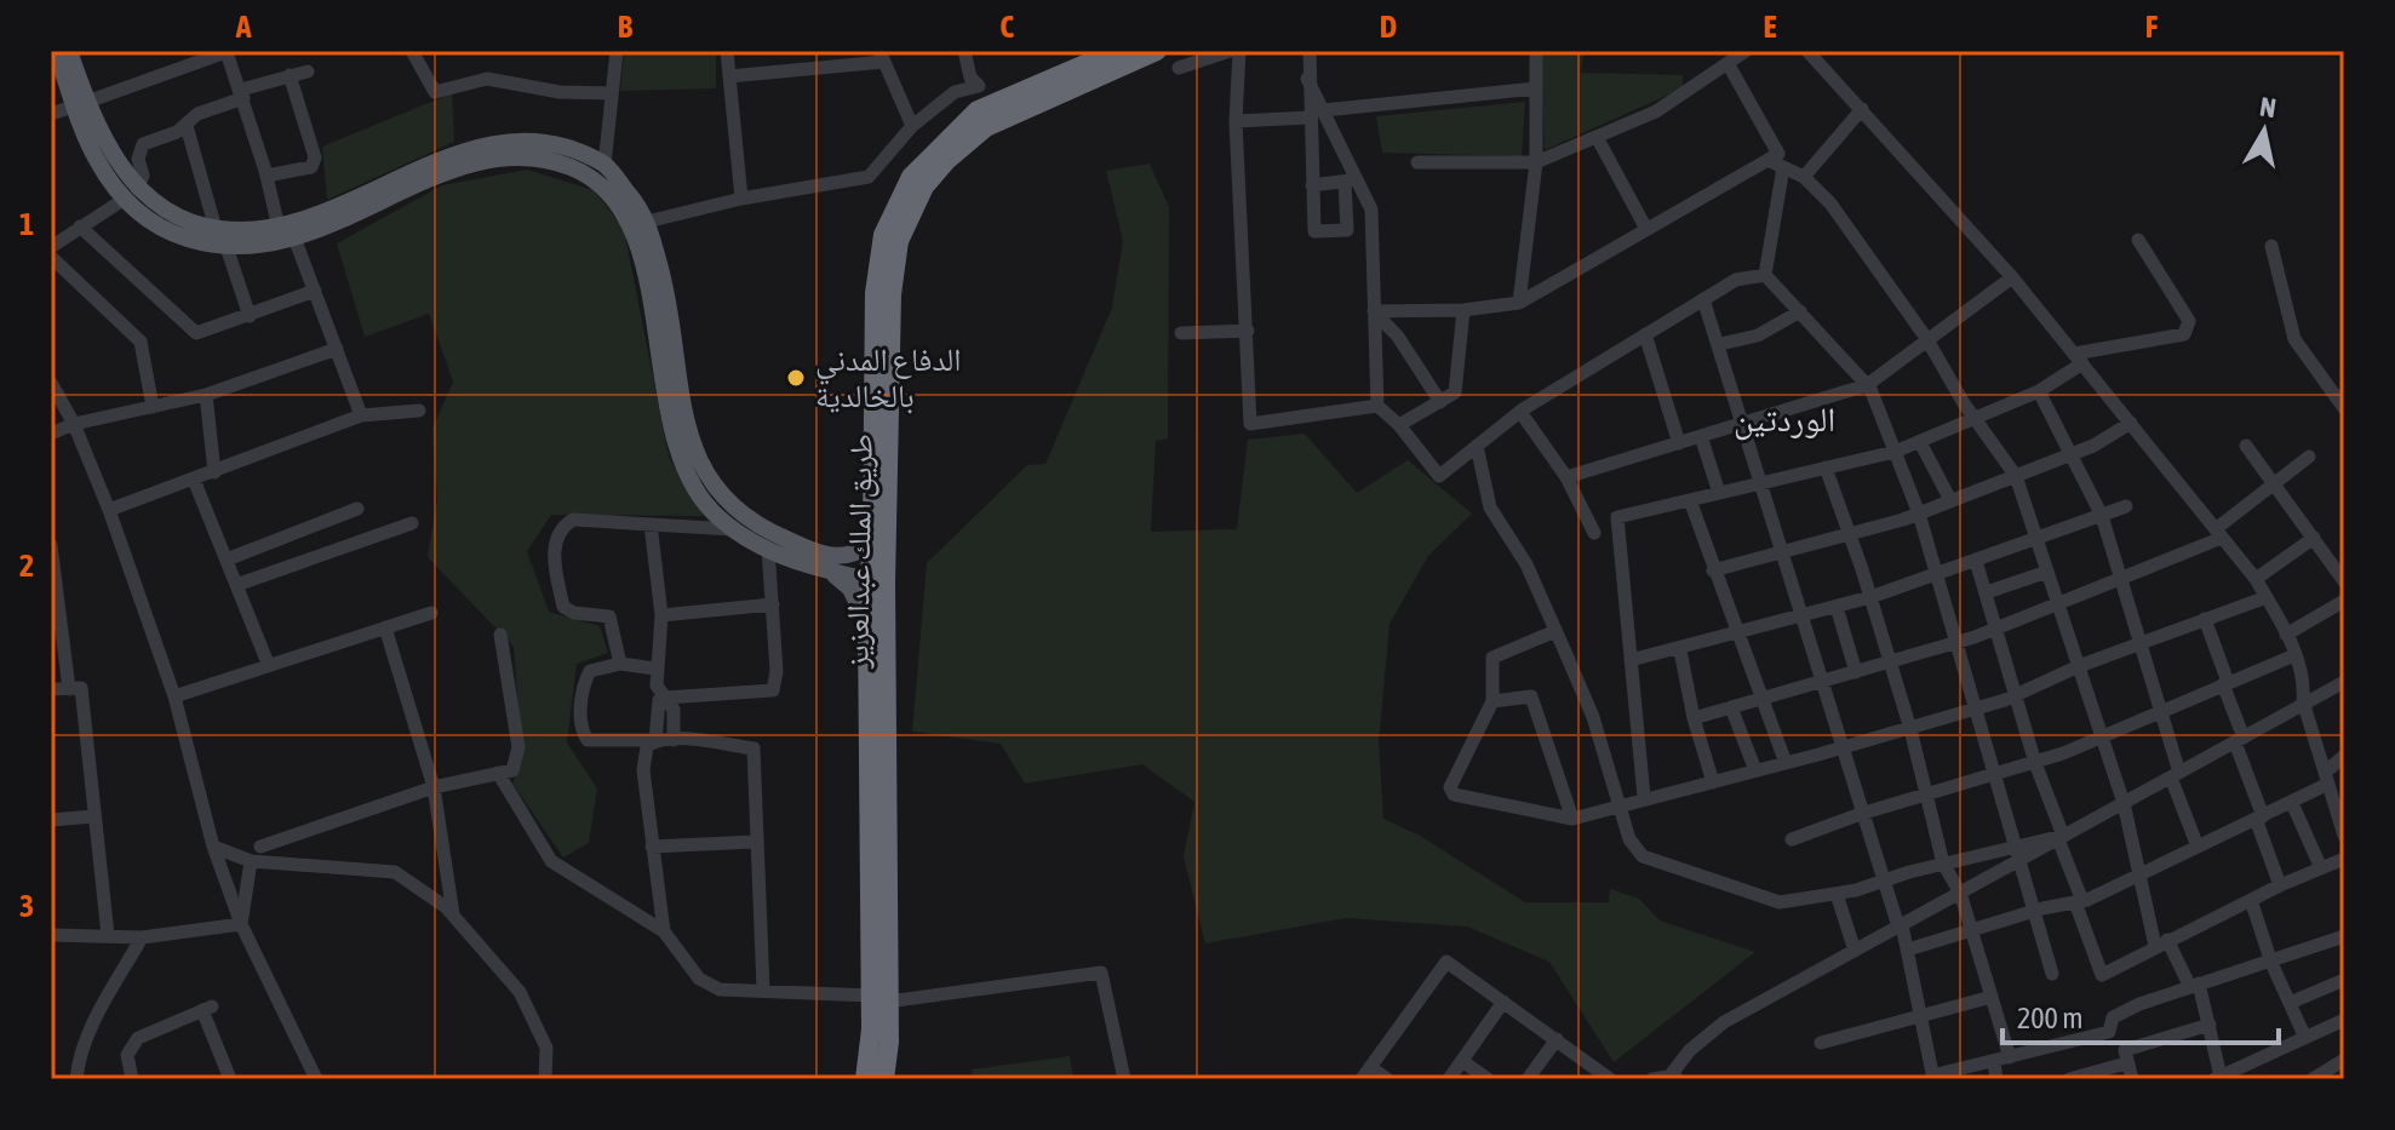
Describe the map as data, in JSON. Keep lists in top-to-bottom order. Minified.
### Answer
{"streets":{"highway":["طريق الملك عبدالعزيز"]},"districts":["الوردتين"],"places":["الدفاع المدني بالخالدية"],"scale_bar":"200 m","north":"top","grid":{"columns":["A","B","C","D","E","F"],"rows":["1","2","3"]}}
